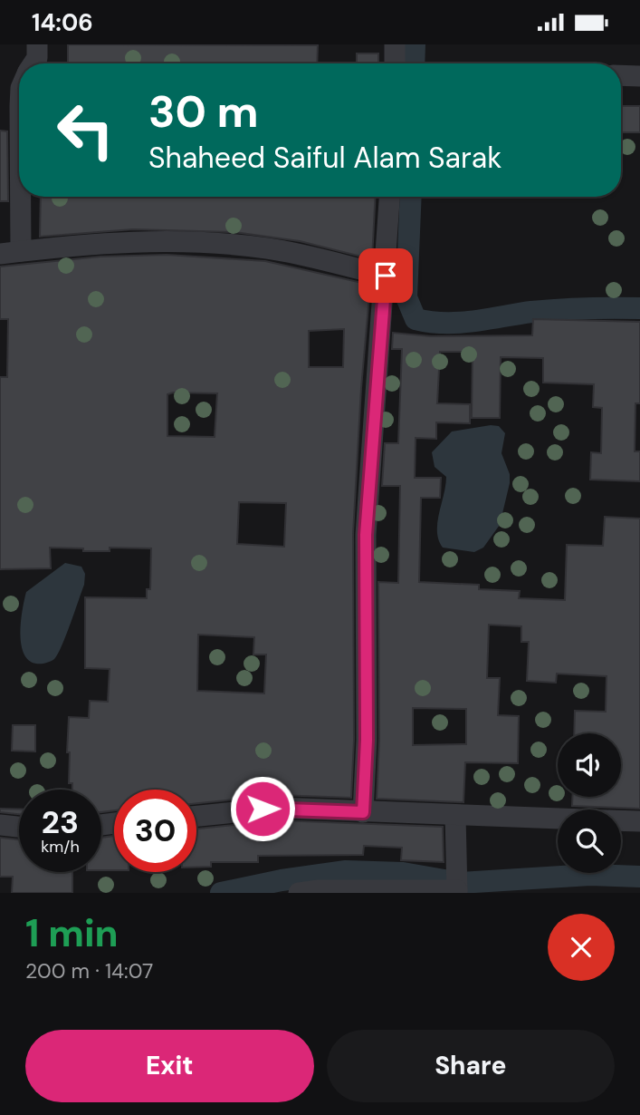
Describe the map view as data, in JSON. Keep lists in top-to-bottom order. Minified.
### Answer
{"page":{"status":"14:06","turn":["30 m","Shaheed Saiful Alam Sarak"],"speed":"23 km/h","limit":"30","heading":["1 min","200 m · 14:07"],"buttons":["Exit","Share"]}}
